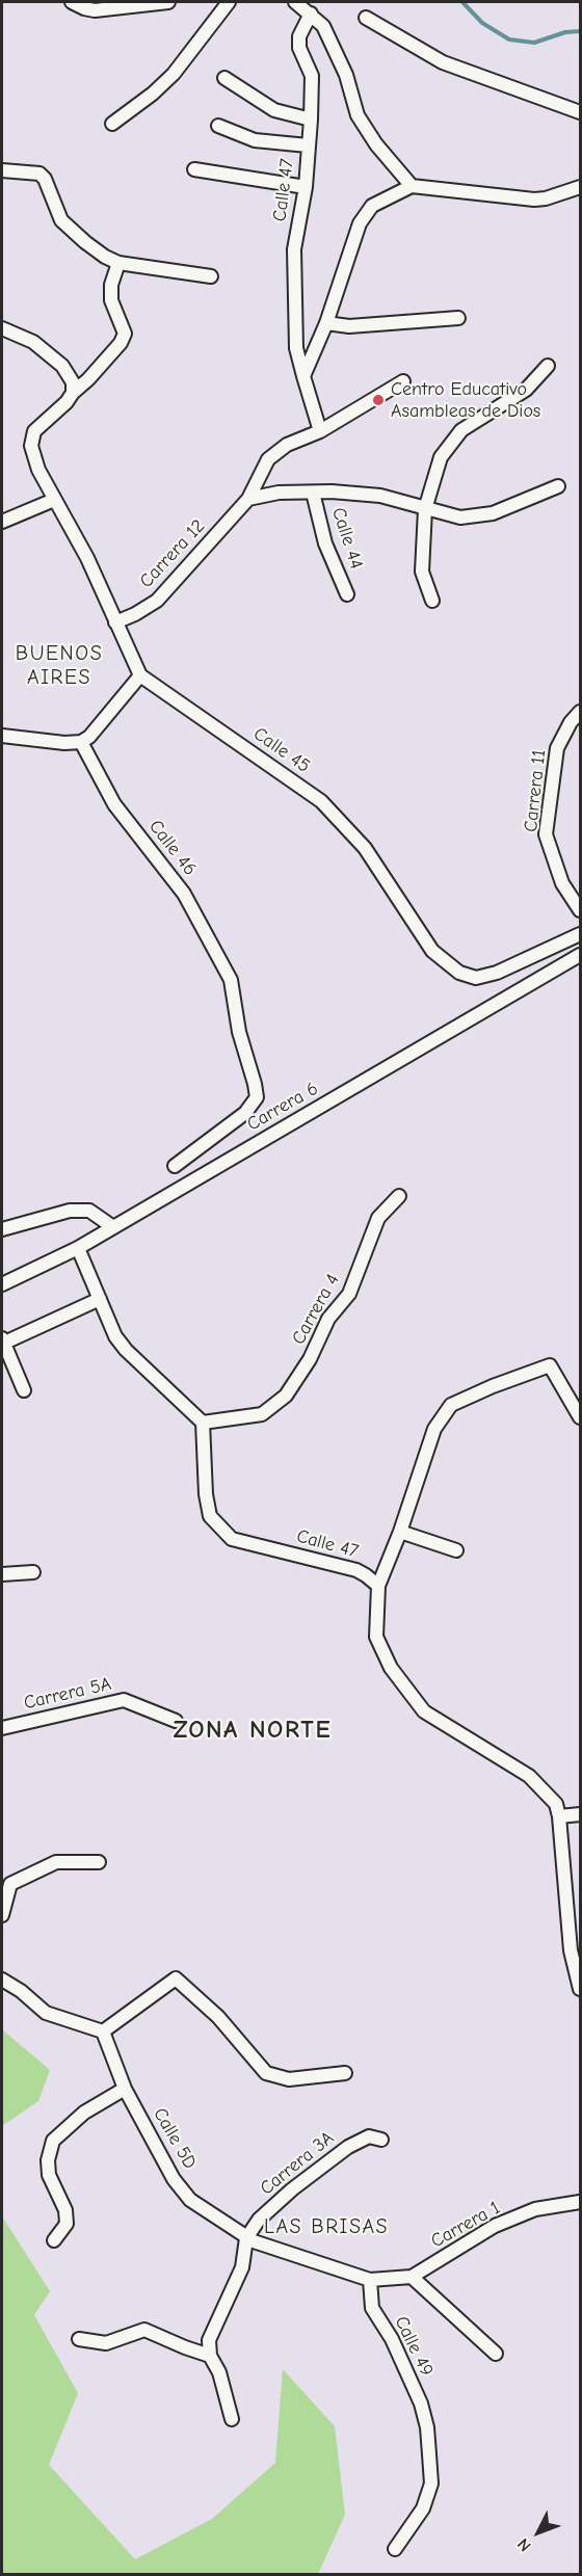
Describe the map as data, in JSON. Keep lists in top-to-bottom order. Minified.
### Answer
{"streets":{"street":["Calle 47","Calle 44","Carrera 12","Calle 45","Carrera 11","Calle 46","Carrera 6","Carrera 4","Carrera 5A","Calle 5D","Carrera 3A","Carrera 1","Calle 49"]},"crossings":[["Calle 47","Carrera 12"],["Calle 47","Carrera 4"],["Carrera 12","Calle 45"],["Calle 5D","Carrera 3A"],["Carrera 1","Calle 49"]],"districts":["BUENOS AIRES","ZONA NORTE","LAS BRISAS"],"places":["Centro Educativo Asambleas de Dios"],"north":"bottom left"}
